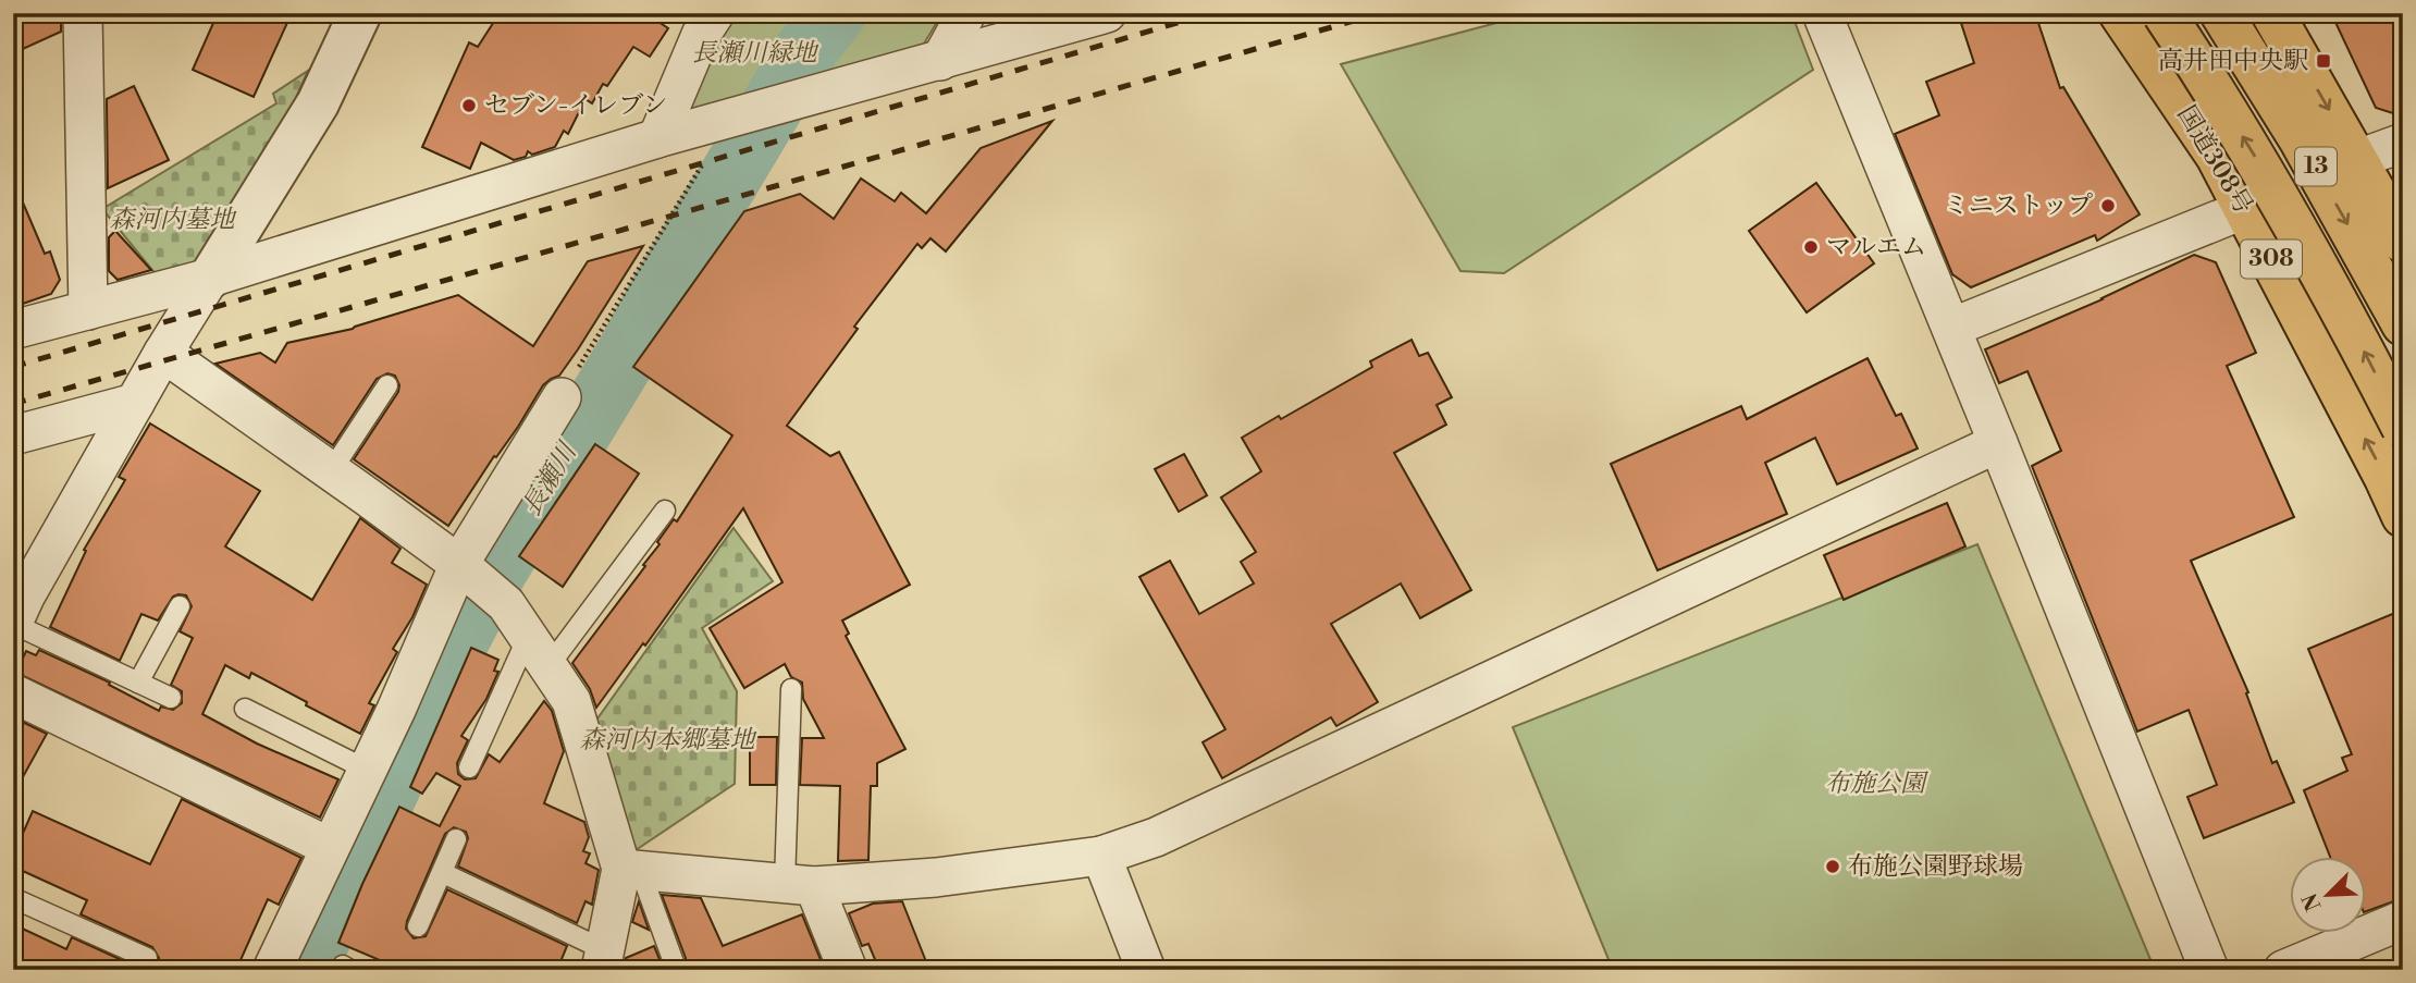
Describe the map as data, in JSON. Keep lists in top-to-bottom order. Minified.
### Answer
{"streets":{"highway":["国道308号","13","308"]},"water":["長瀬川"],"parks":["長瀬川緑地","森河内墓地","森河内本郷墓地","布施公園"],"places":{"transit":["高井田中央駅"],"other":["セブン-イレブン","ミニストップ","マルエム","布施公園野球場"]},"north":"bottom left"}
